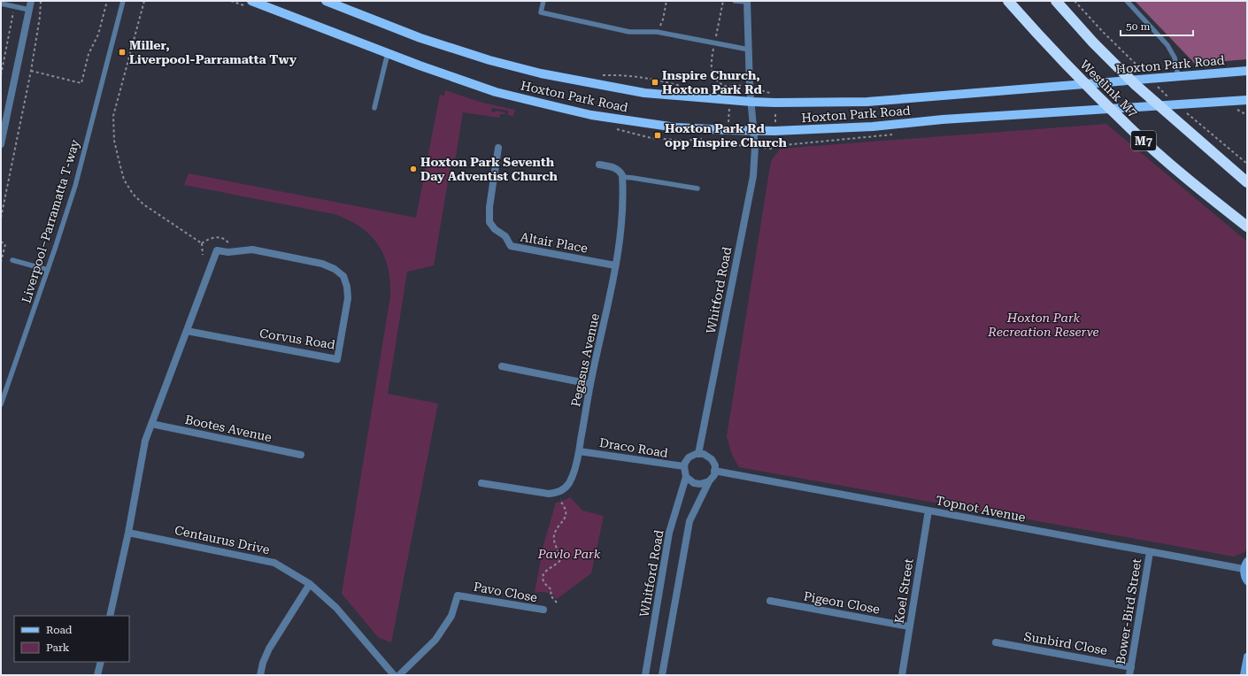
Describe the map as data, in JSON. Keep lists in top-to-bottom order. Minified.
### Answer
{"streets":{"highway":["Westlink M7","M7"],"main road":["Hoxton Park Road"],"street":["Altair Place","Whitford Road","Corvus Road","Pegasus Avenue","Bootes Avenue","Draco Road","Topnot Avenue","Centaurus Drive","Koel Street","Pavo Close","Pigeon Close","Bower-Bird Street","Sunbird Close"],"lane":["Liverpool–Parramatta T-way"]},"crossings":[["Hoxton Park Road","Whitford Road"],["Altair Place","Pegasus Avenue"],["Whitford Road","Draco Road"],["Whitford Road","Topnot Avenue"],["Corvus Road","Bootes Avenue"],["Corvus Road","Centaurus Drive"],["Pegasus Avenue","Draco Road"],["Draco Road","Topnot Avenue"],["Topnot Avenue","Koel Street"],["Topnot Avenue","Bower-Bird Street"],["Koel Street","Pigeon Close"],["Bower-Bird Street","Sunbird Close"]],"parks":["Hoxton Park Recreation Reserve","Pavlo Park"],"places":{"transit":["Miller, Liverpool-Parramatta Twy","Inspire Church, Hoxton Park Rd","Hoxton Park Rd opp Inspire Church"],"other":["Hoxton Park Seventh Day Adventist Church"]},"legend":["Road","Park"],"scale_bar":"50 m"}
